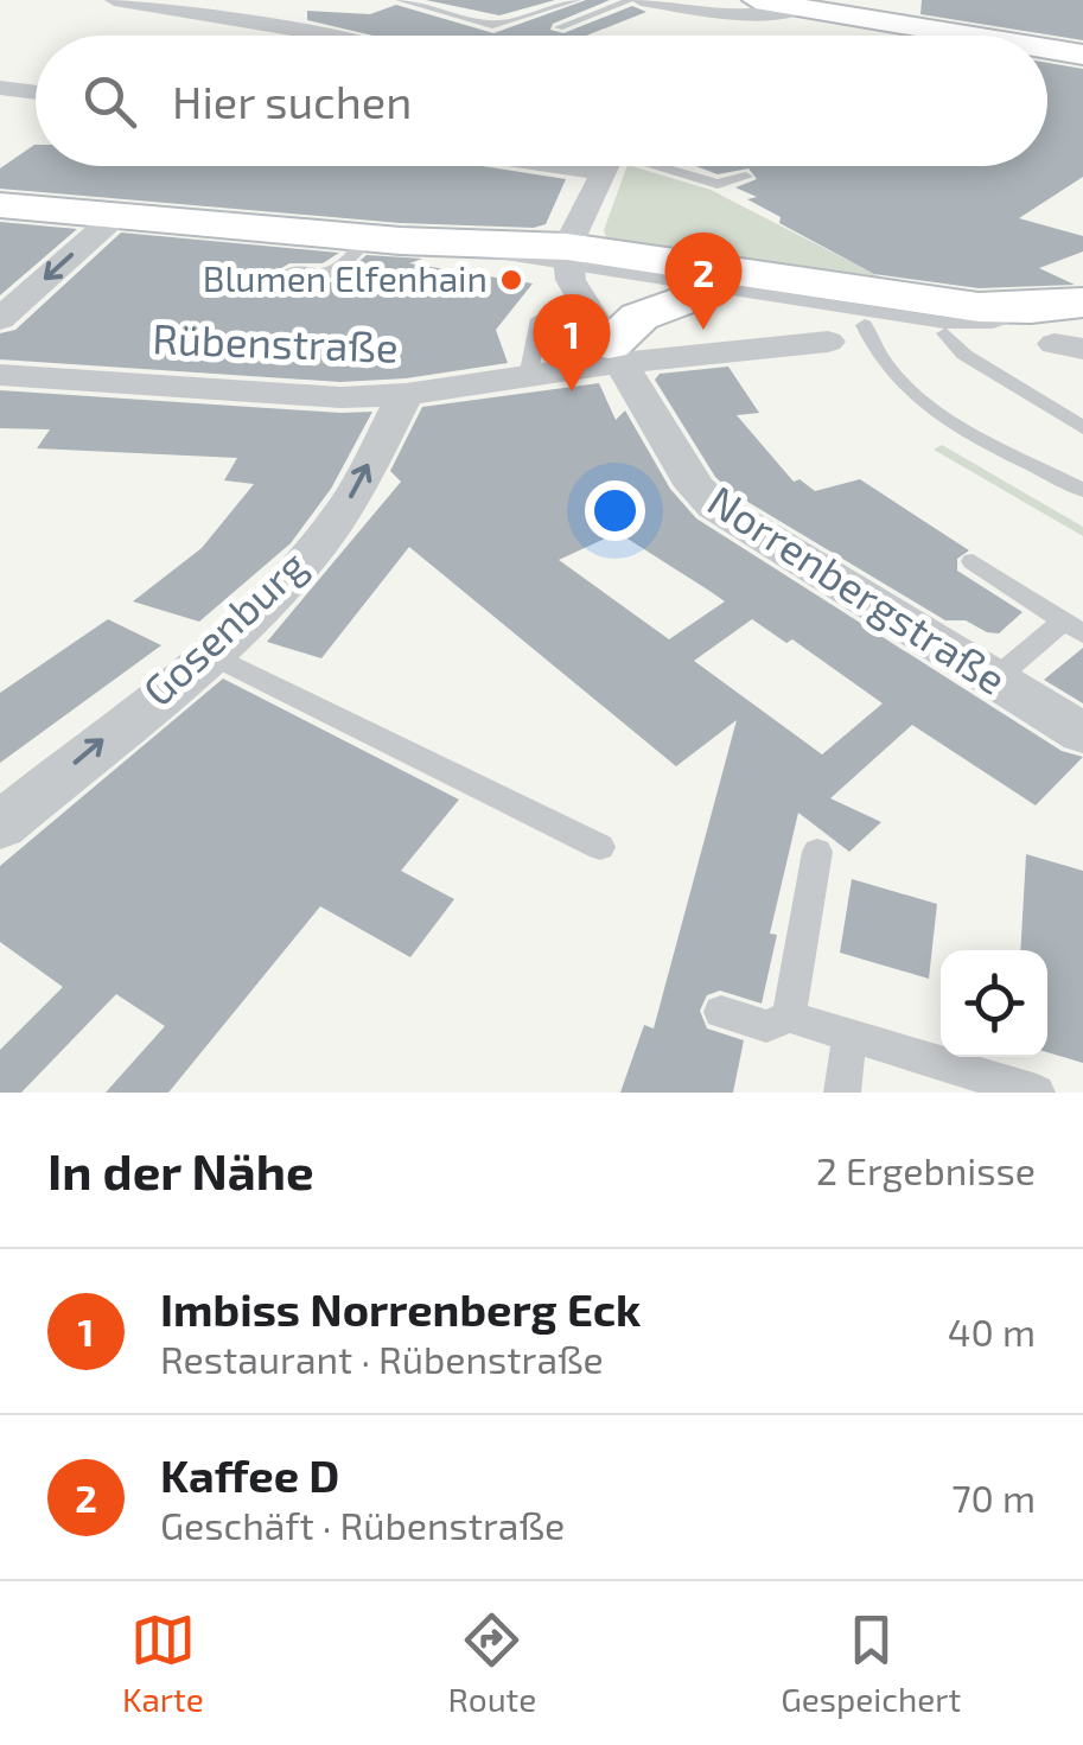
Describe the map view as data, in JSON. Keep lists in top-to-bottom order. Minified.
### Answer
{"streets":{"street":["Rübenstraße","Norrenbergstraße","Gosenburg"]},"crossings":[["Rübenstraße","Norrenbergstraße"],["Rübenstraße","Gosenburg"]],"one_way":["Gosenburg"],"places":["Blumen Elfenhain"],"page":{"search":"Hier suchen","pins":["2","1"],"heading":["In der Nähe","2 Ergebnisse"],"list":[{"mark":"1","name":"Imbiss Norrenberg Eck","note":"Restaurant · Rübenstraße","value":"40 m"},{"mark":"2","name":"Kaffee D","note":"Geschäft · Rübenstraße","value":"70 m"}],"nav":["Karte","Route","Gespeichert"]}}
